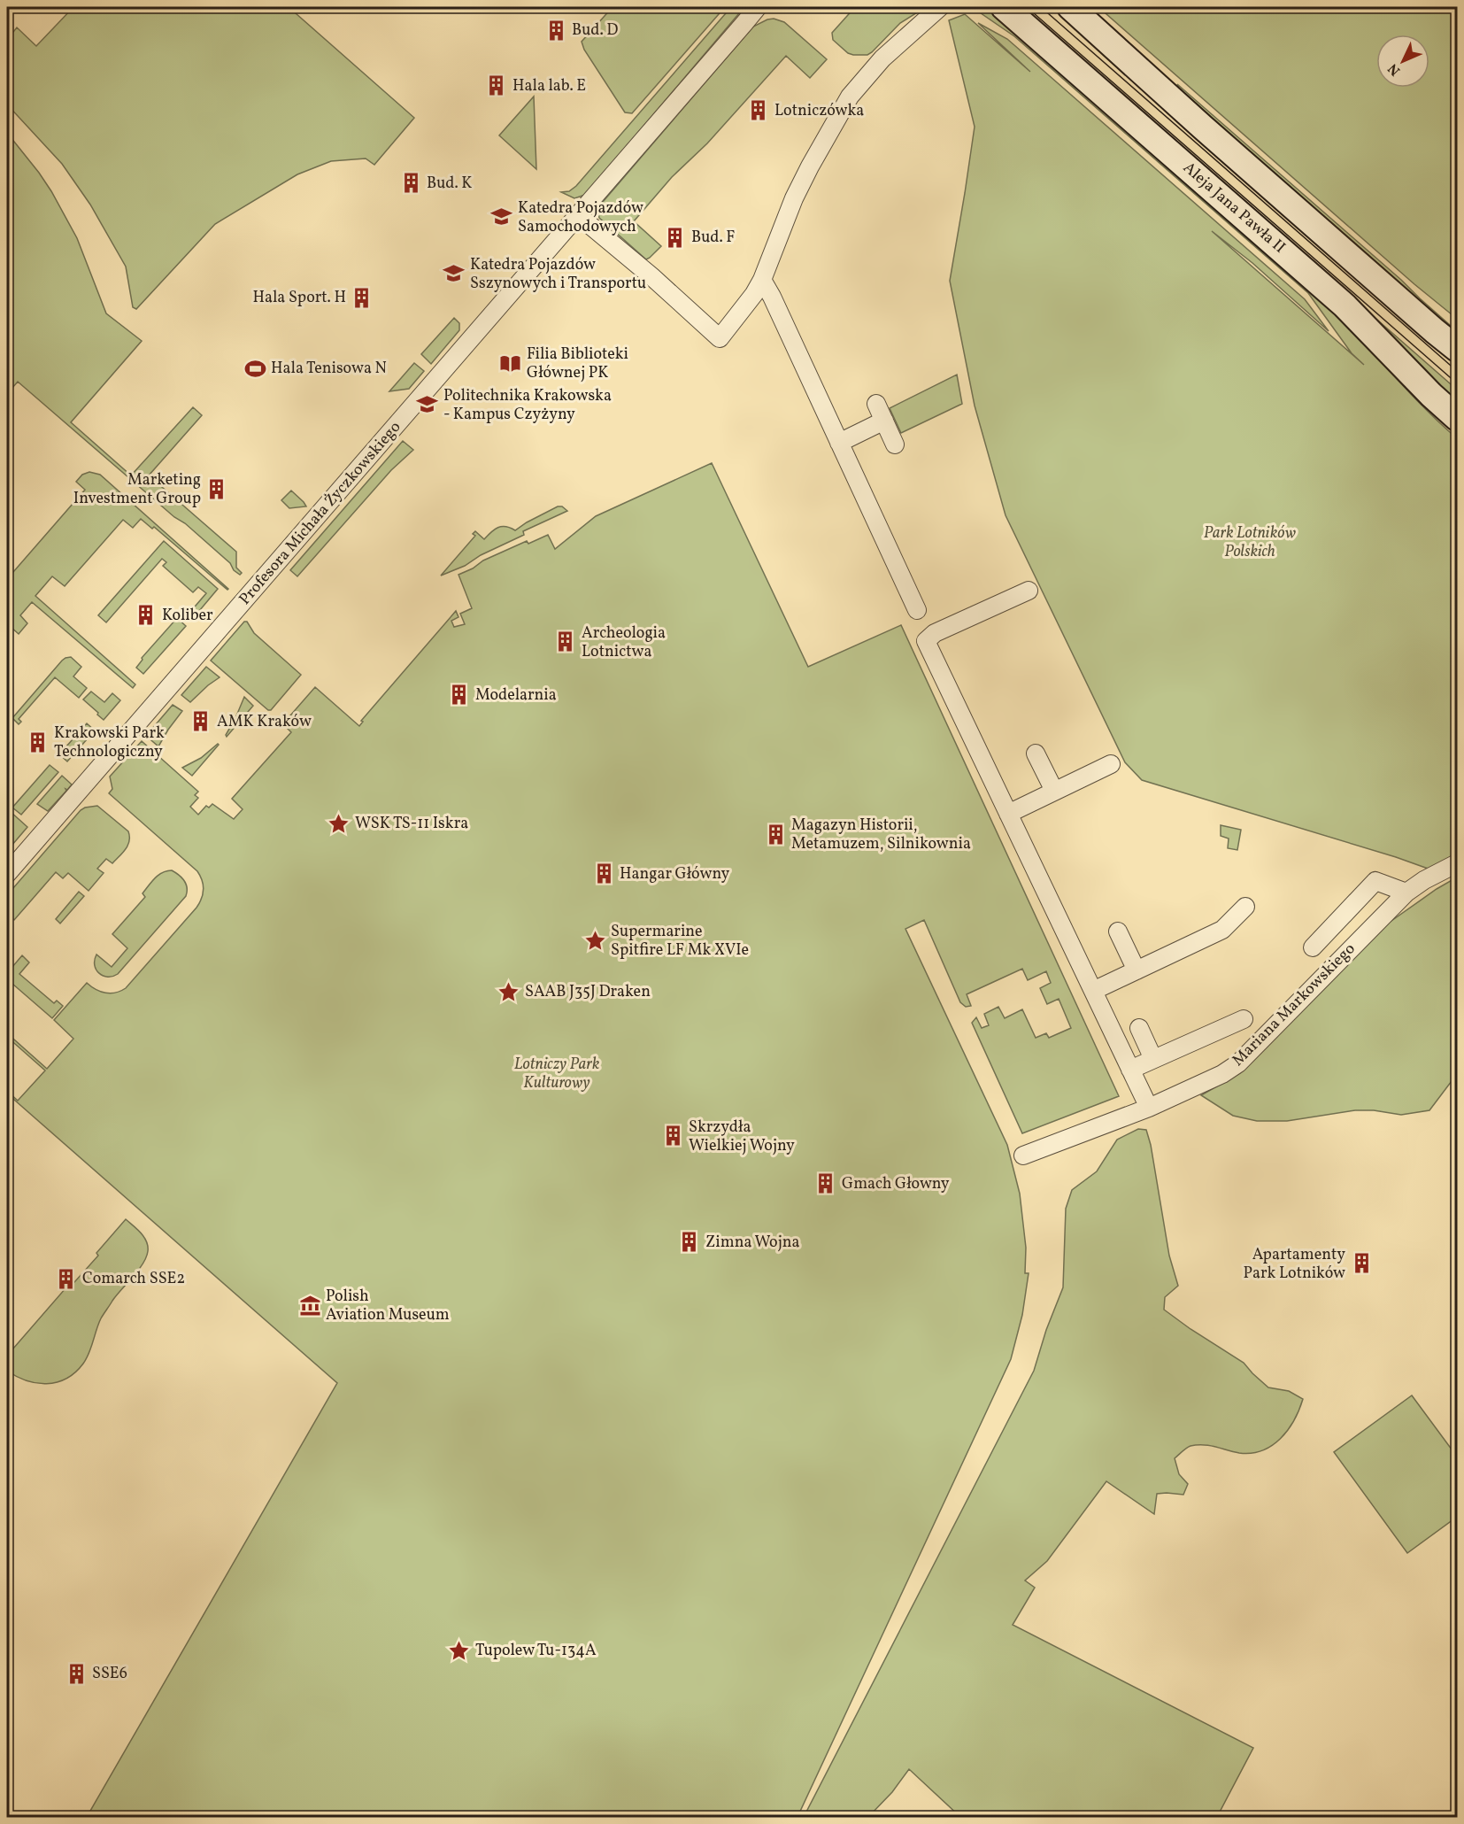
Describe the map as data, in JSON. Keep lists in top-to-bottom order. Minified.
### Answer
{"streets":{"main road":["Aleja Jana Pawła II"],"street":["Profesora Michała Życzkowskiego","Mariana Markowskiego"]},"parks":["Park Lotników Polskich","Lotniczy Park Kulturowy"],"places":{"building":["Bud. D","Hala lab. E","Lotniczówka","Bud. K","Bud. F","Hala Sport. H","Marketing Investment Group","Koliber","Archeologia Lotnictwa","Modelarnia","AMK Kraków","Krakowski Park Technologiczny","Magazyn Historii, Metamuzem, Silnikownia","Hangar Główny","Skrzydła Wielkiej Wojny","Gmach Głowny","Zimna Wojna","Apartamenty Park Lotników","Comarch SSE2","SSE6"],"school or university":["Katedra Pojazdów Samochodowych","Katedra Pojazdów Sszynowych i Transportu","Politechnika Krakowska - Kampus Czyżyny"],"library":["Filia Biblioteki Głównej PK"],"sports":["Hala Tenisowa N"],"place":["WSK TS-11 Iskra","Supermarine Spitfire LF Mk XVIe","SAAB J35J Draken","Tupolew Tu-134A"],"museum":["Polish Aviation Museum"]},"north":"bottom left"}
